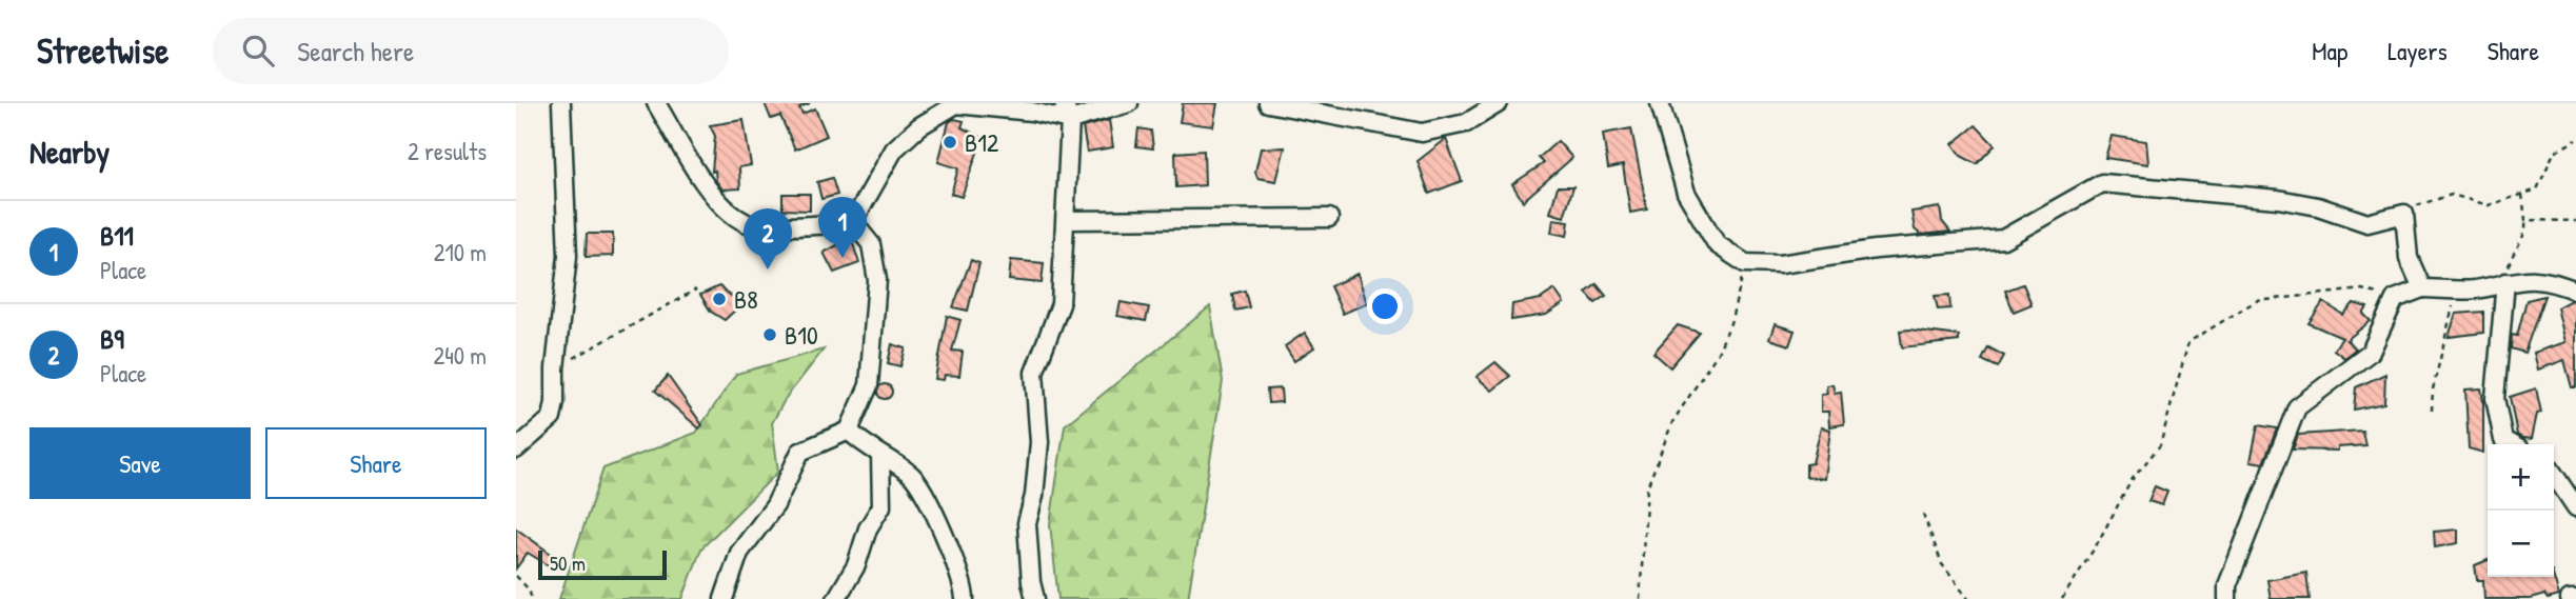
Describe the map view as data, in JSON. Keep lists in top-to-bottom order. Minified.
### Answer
{"places":["B12","B8","B10"],"scale_bar":"50 m","page":{"header":"Streetwise","search":"Search here","nav":["Map","Layers","Share"],"heading":["Nearby","2 results"],"pins":["1","2"],"list":[{"mark":"1","name":"B11","note":"Place","value":"210 m"},{"mark":"2","name":"B9","note":"Place","value":"240 m"}],"buttons":["Save","Share"],"map_buttons":["+","−"],"scale":"50 m"}}
